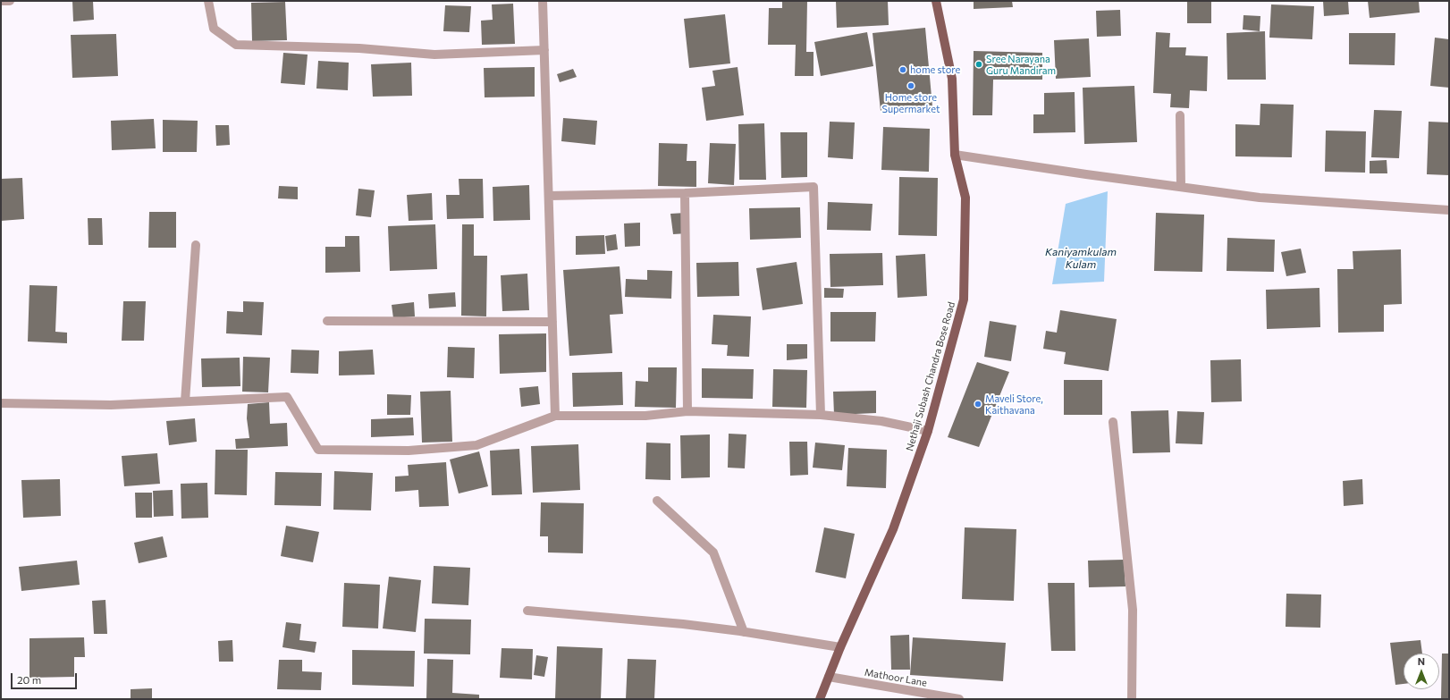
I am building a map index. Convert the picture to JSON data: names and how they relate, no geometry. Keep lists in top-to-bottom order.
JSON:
{
  "streets": {
    "main road": ["Nethaji Subash Chandra Bose Road"],
    "street": ["Mathoor Lane"]
  },
  "crossings": [
    ["Nethaji Subash Chandra Bose Road", "Mathoor Lane"]
  ],
  "water": ["Kaniyamkulam Kulam"],
  "places": [
    "Sree Narayana Guru Mandiram",
    "home store",
    "Home store Supermarket",
    "Maveli Store, Kaithavana"
  ],
  "scale_bar": "20 m",
  "north": "top"
}
